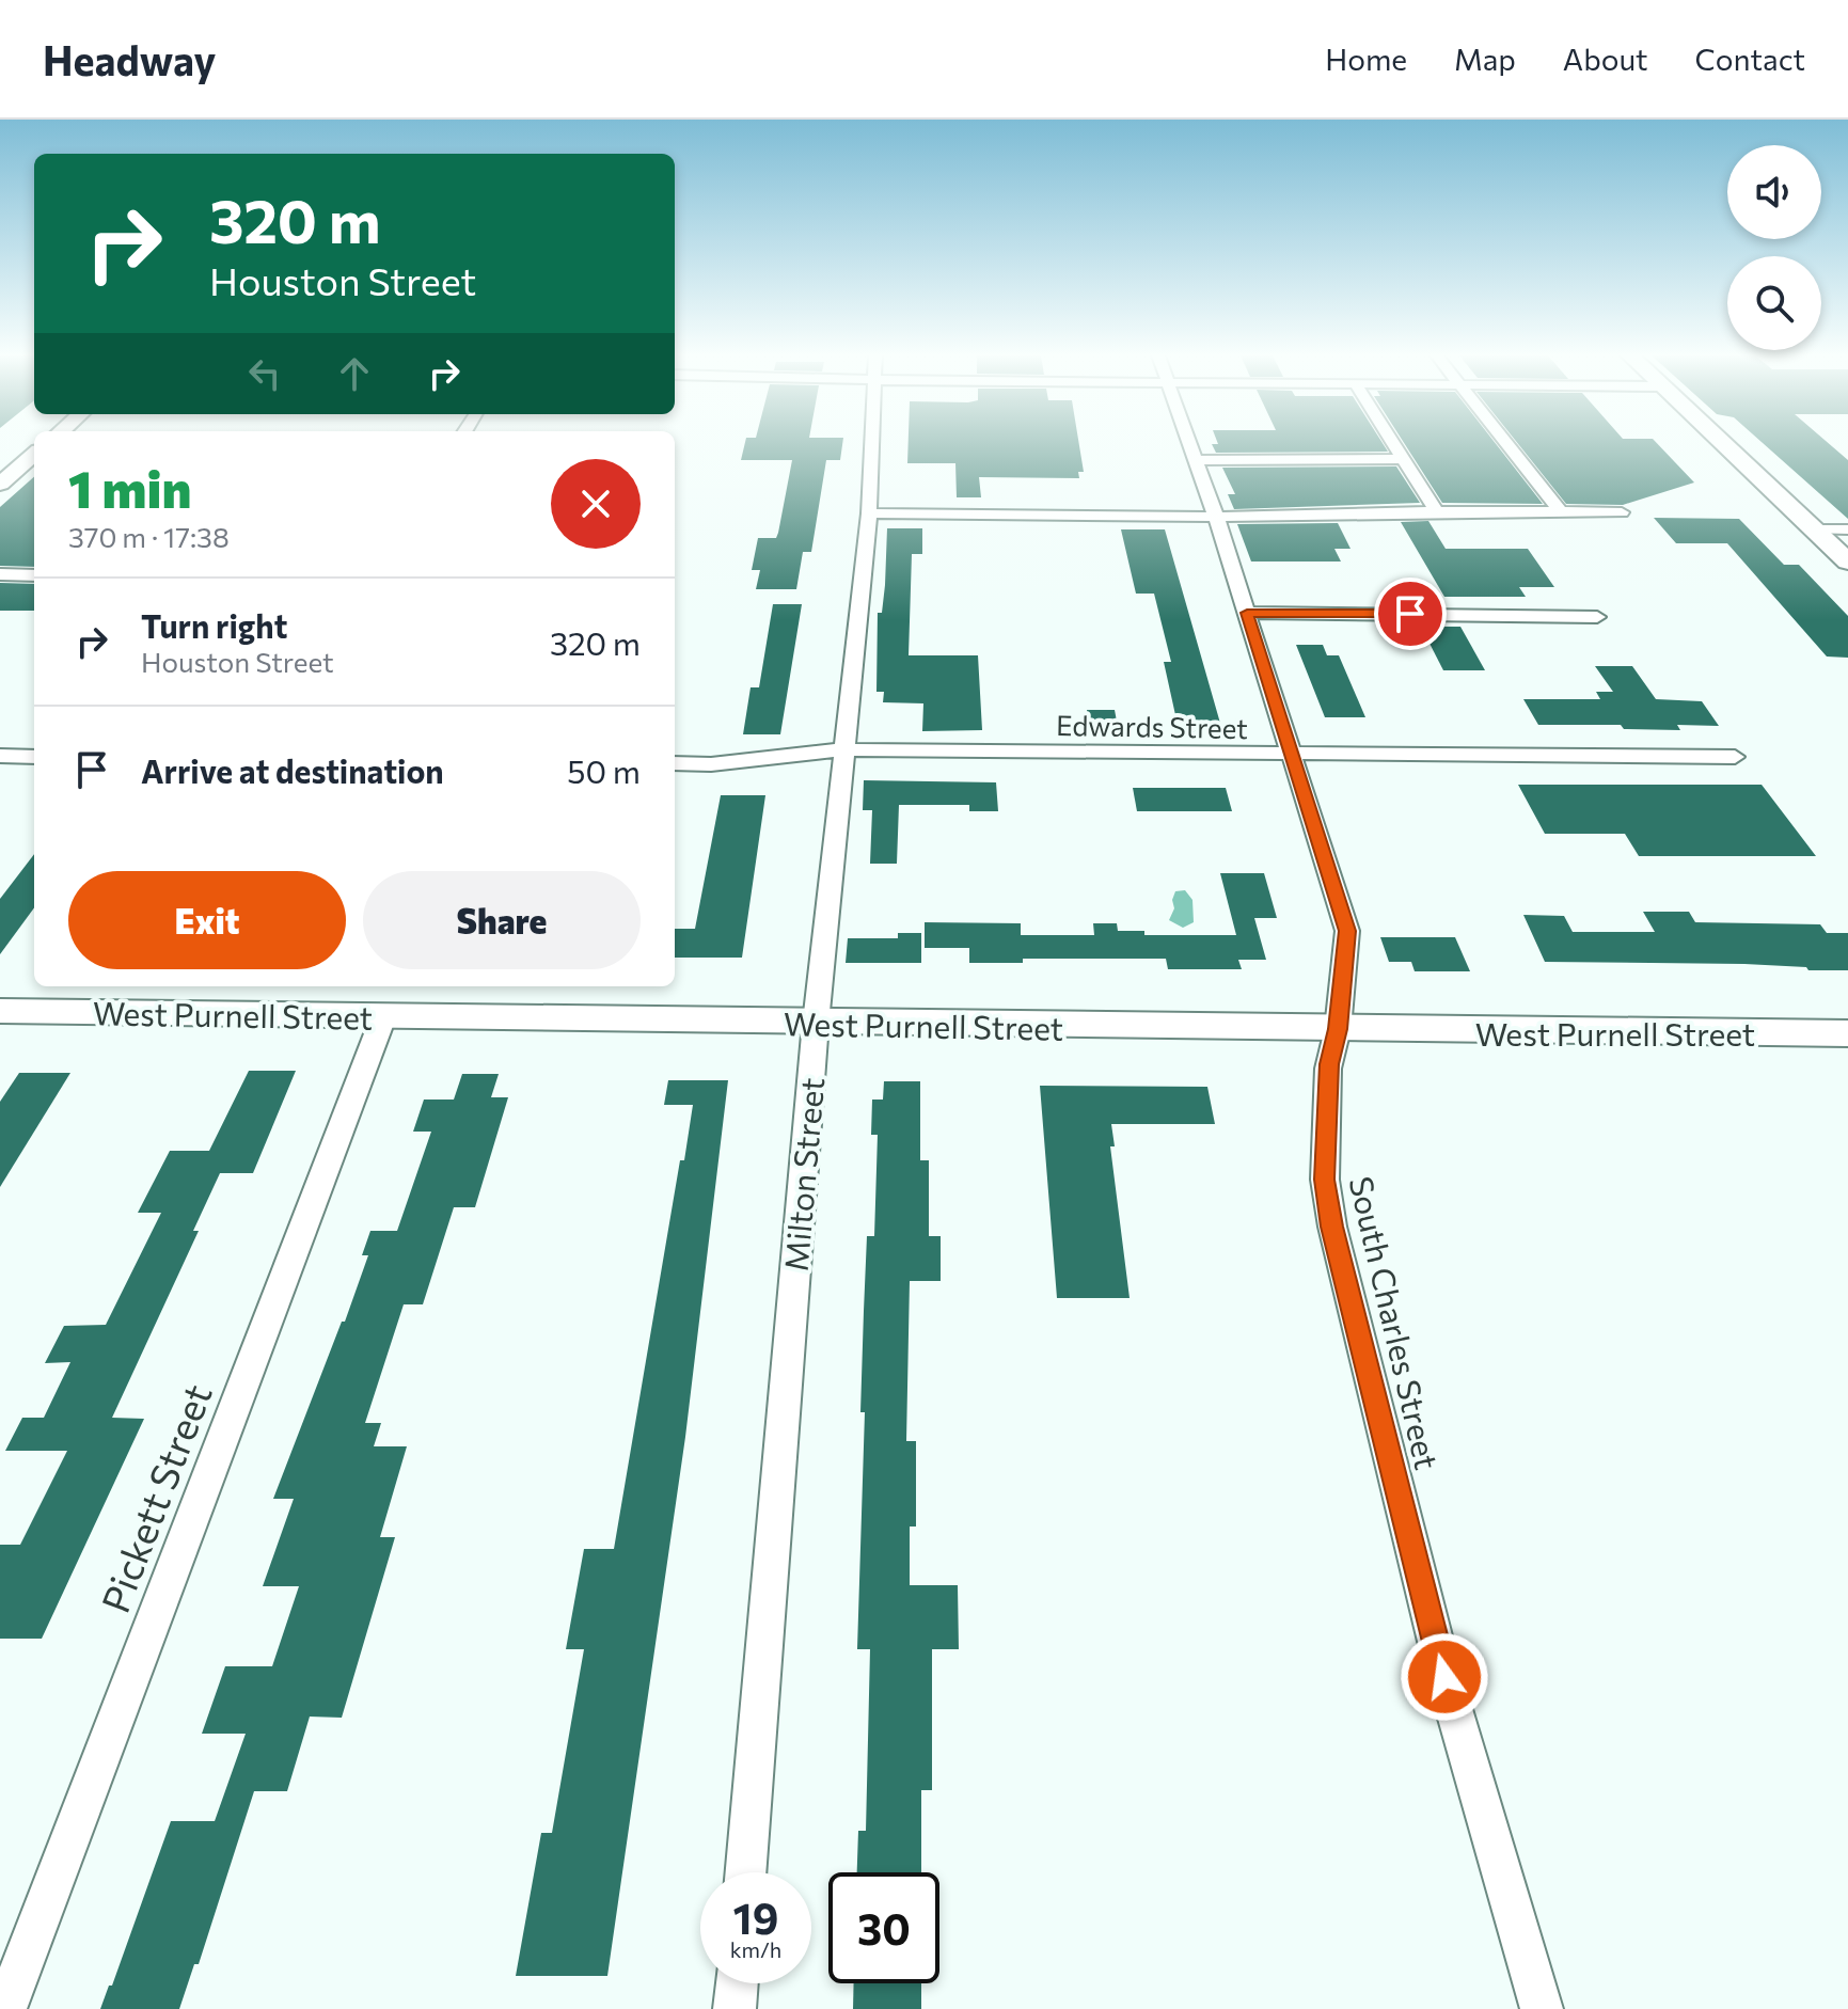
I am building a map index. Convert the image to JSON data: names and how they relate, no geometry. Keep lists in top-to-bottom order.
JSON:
{
  "streets": {
    "street": [
      "Edwards Street",
      "West Purnell Street",
      "Milton Street",
      "South Charles Street",
      "Pickett Street"
    ]
  },
  "crossings": [
    ["Edwards Street", "Milton Street"],
    ["Edwards Street", "South Charles Street"],
    ["West Purnell Street", "Milton Street"],
    ["West Purnell Street", "South Charles Street"],
    ["West Purnell Street", "Pickett Street"]
  ],
  "page": {
    "header": "Headway",
    "nav": [
      "Home",
      "Map",
      "About",
      "Contact"
    ],
    "turn": ["320 m", "Houston Street"],
    "heading": ["1 min", "370 m · 17:38"],
    "list": [
      {
        "name": "Turn right",
        "note": "Houston Street",
        "value": "320 m"
      },
      {
        "name": "Arrive at destination",
        "value": "50 m"
      }
    ],
    "buttons": ["Exit", "Share"],
    "speed": "19 km/h",
    "limit": "30"
  }
}
